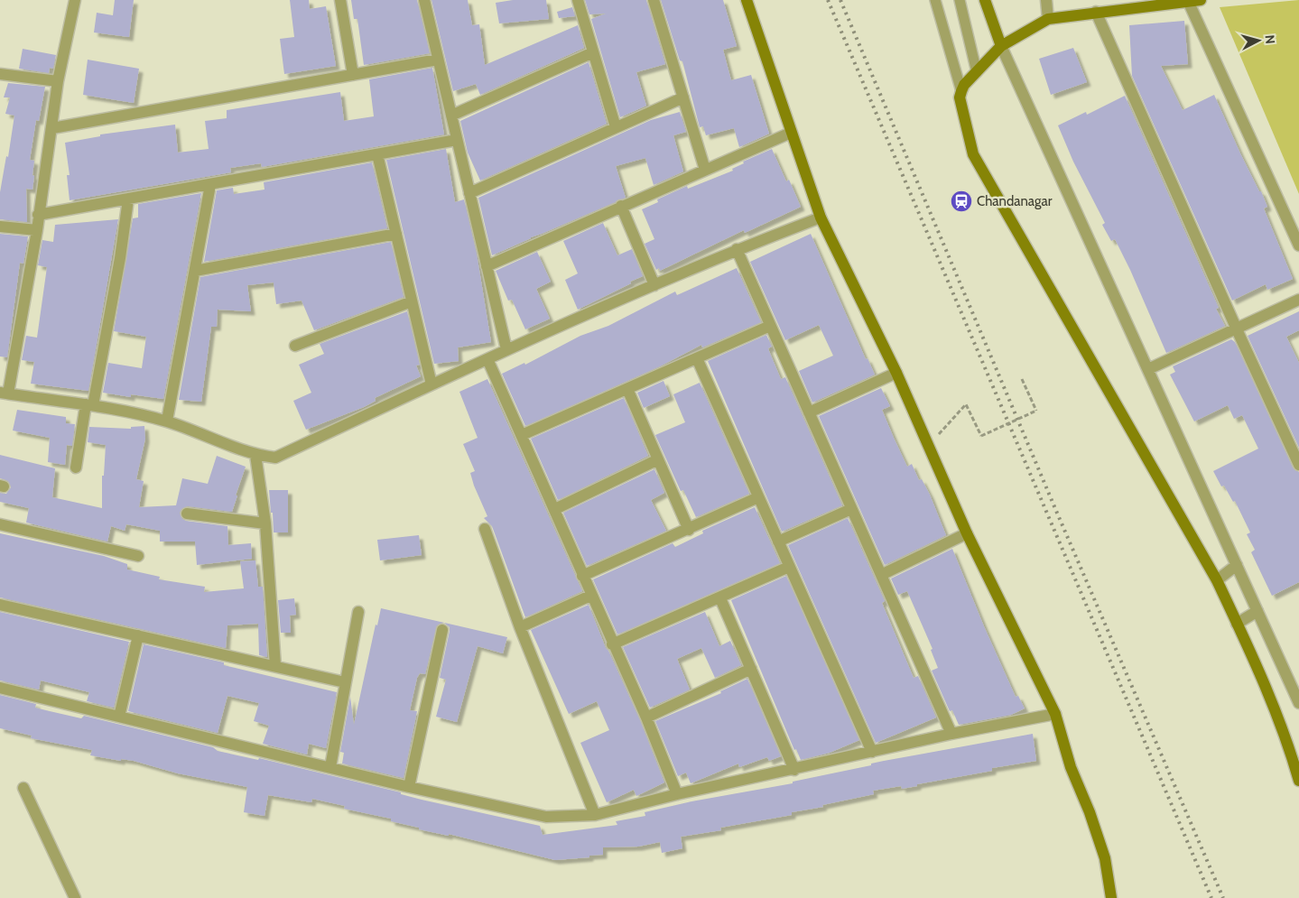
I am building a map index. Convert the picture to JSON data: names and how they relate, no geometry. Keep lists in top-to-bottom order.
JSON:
{
  "places": {
    "station": ["Chandanagar"]
  },
  "north": "right"
}
